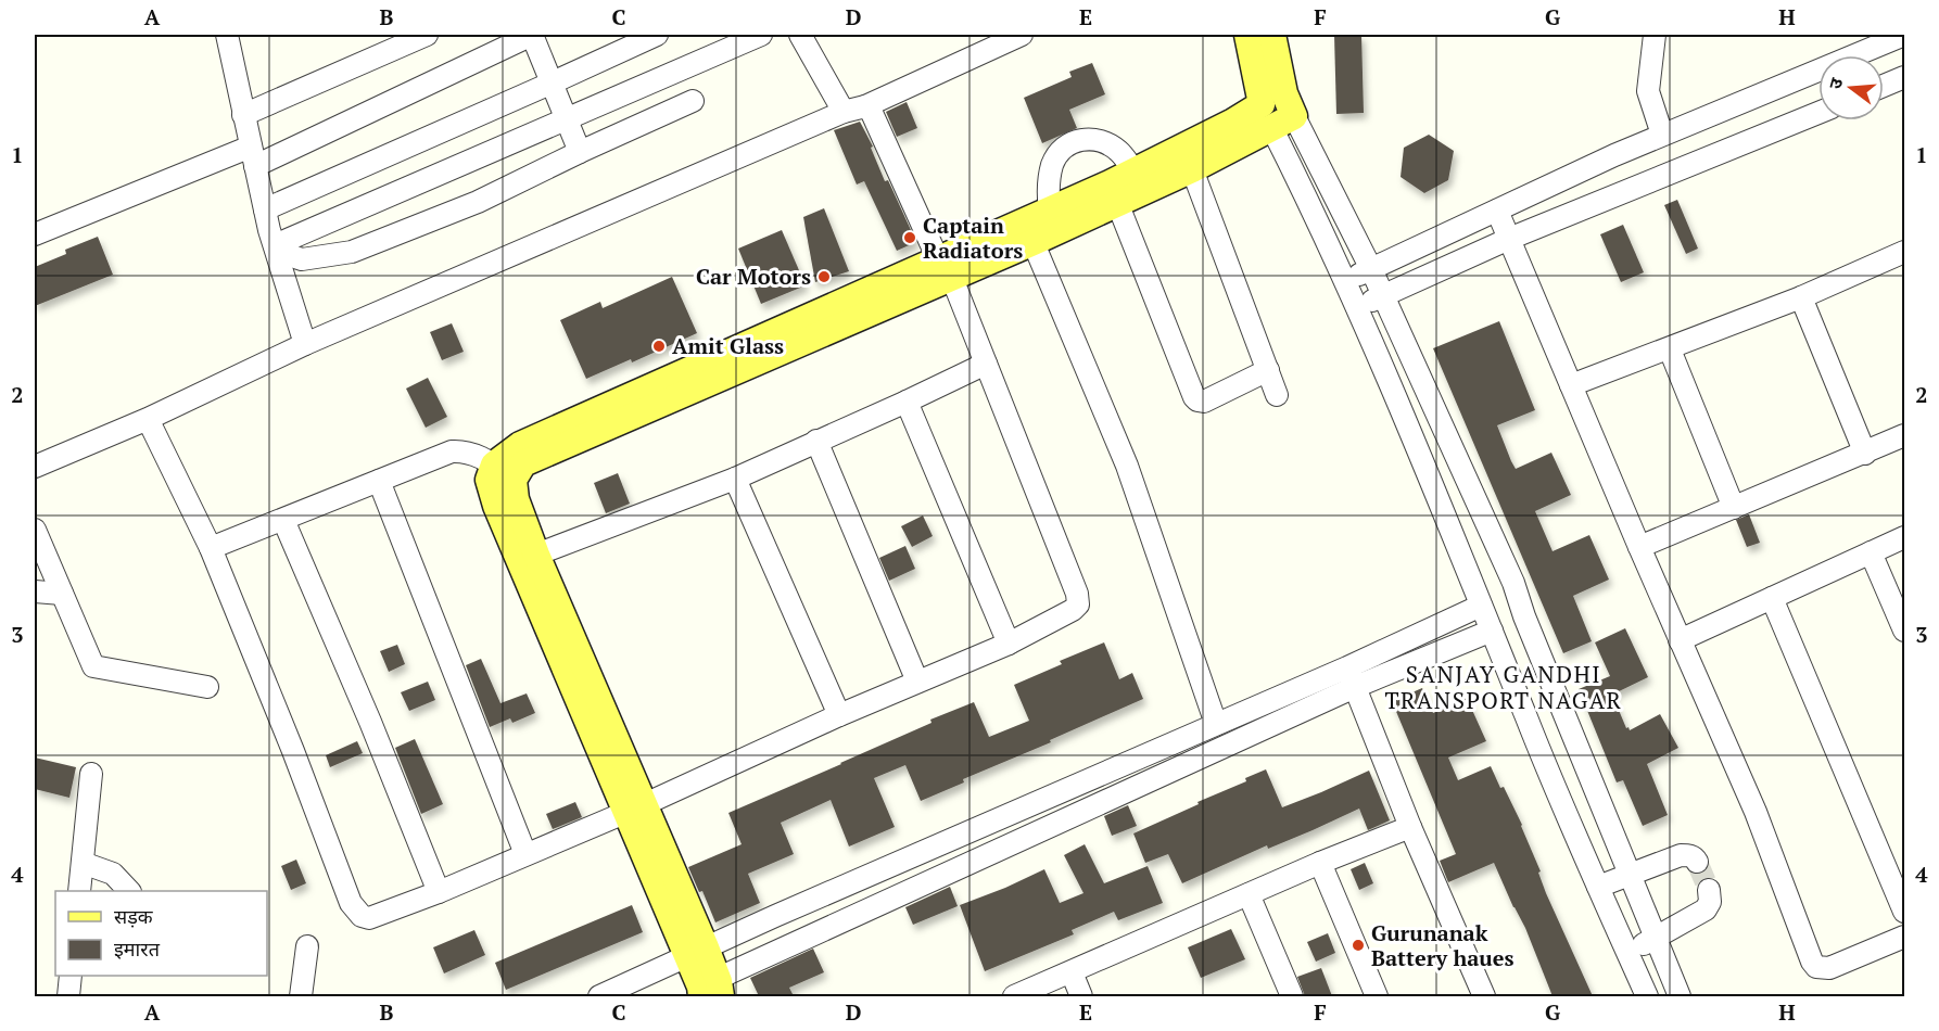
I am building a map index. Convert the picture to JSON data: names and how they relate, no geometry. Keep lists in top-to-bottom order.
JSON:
{
  "districts": ["SANJAY GANDHI TRANSPORT NAGAR"],
  "places": [
    "Captain Radiators",
    "Car Motors",
    "Amit Glass",
    "Gurunanak Battery haues"
  ],
  "legend": ["सड़क", "इमारत"],
  "north": "left",
  "grid": {
    "columns": [
      "A",
      "B",
      "C",
      "D",
      "E",
      "F",
      "G",
      "H"
    ],
    "rows": [
      "1",
      "2",
      "3",
      "4"
    ]
  }
}
